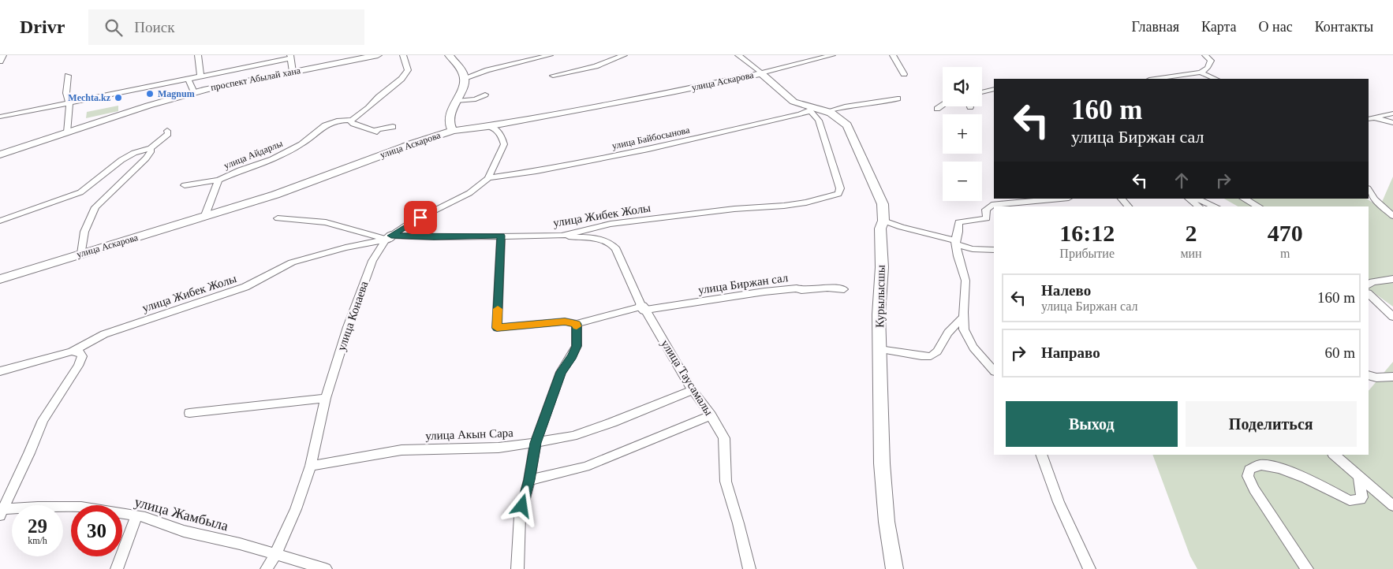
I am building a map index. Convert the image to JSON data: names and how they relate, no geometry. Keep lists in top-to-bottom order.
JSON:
{
  "streets": {
    "street": [
      "проспект Абылай хана",
      "улица Аскарова",
      "улица Байбосынова",
      "улица Айдарлы",
      "улица Жибек Жолы",
      "улица Биржан сал",
      "Курылысшы",
      "улица Конаева",
      "улица Таусамалы",
      "улица Акын Сара",
      "улица Жамбыла"
    ]
  },
  "crossings": [
    ["улица Аскарова", "улица Айдарлы"],
    ["улица Аскарова", "улица Конаева"],
    ["улица Байбосынова", "улица Жибек Жолы"],
    ["улица Байбосынова", "улица Конаева"],
    ["улица Жибек Жолы", "улица Биржан сал"],
    ["улица Жибек Жолы", "улица Конаева"],
    ["улица Жибек Жолы", "улица Таусамалы"],
    ["улица Биржан сал", "улица Таусамалы"],
    ["улица Конаева", "улица Акын Сара"],
    ["улица Конаева", "улица Жамбыла"],
    ["улица Таусамалы", "улица Акын Сара"]
  ],
  "places": ["Magnum", "Mechta.kz"],
  "page": {
    "header": "Drivr",
    "search": "Поиск",
    "nav": [
      "Главная",
      "Карта",
      "О нас",
      "Контакты"
    ],
    "map_buttons": ["+", "−"],
    "turn": ["160 m", "улица Биржан сал"],
    "eta": [
      "16:12",
      "Прибытие",
      "2",
      "мин",
      "470",
      "m"
    ],
    "list": [
      {
        "name": "Налево",
        "note": "улица Биржан сал",
        "value": "160 m"
      },
      {
        "name": "Направо",
        "value": "60 m"
      }
    ],
    "buttons": ["Выход", "Поделиться"],
    "speed": "29 km/h",
    "limit": "30"
  }
}
